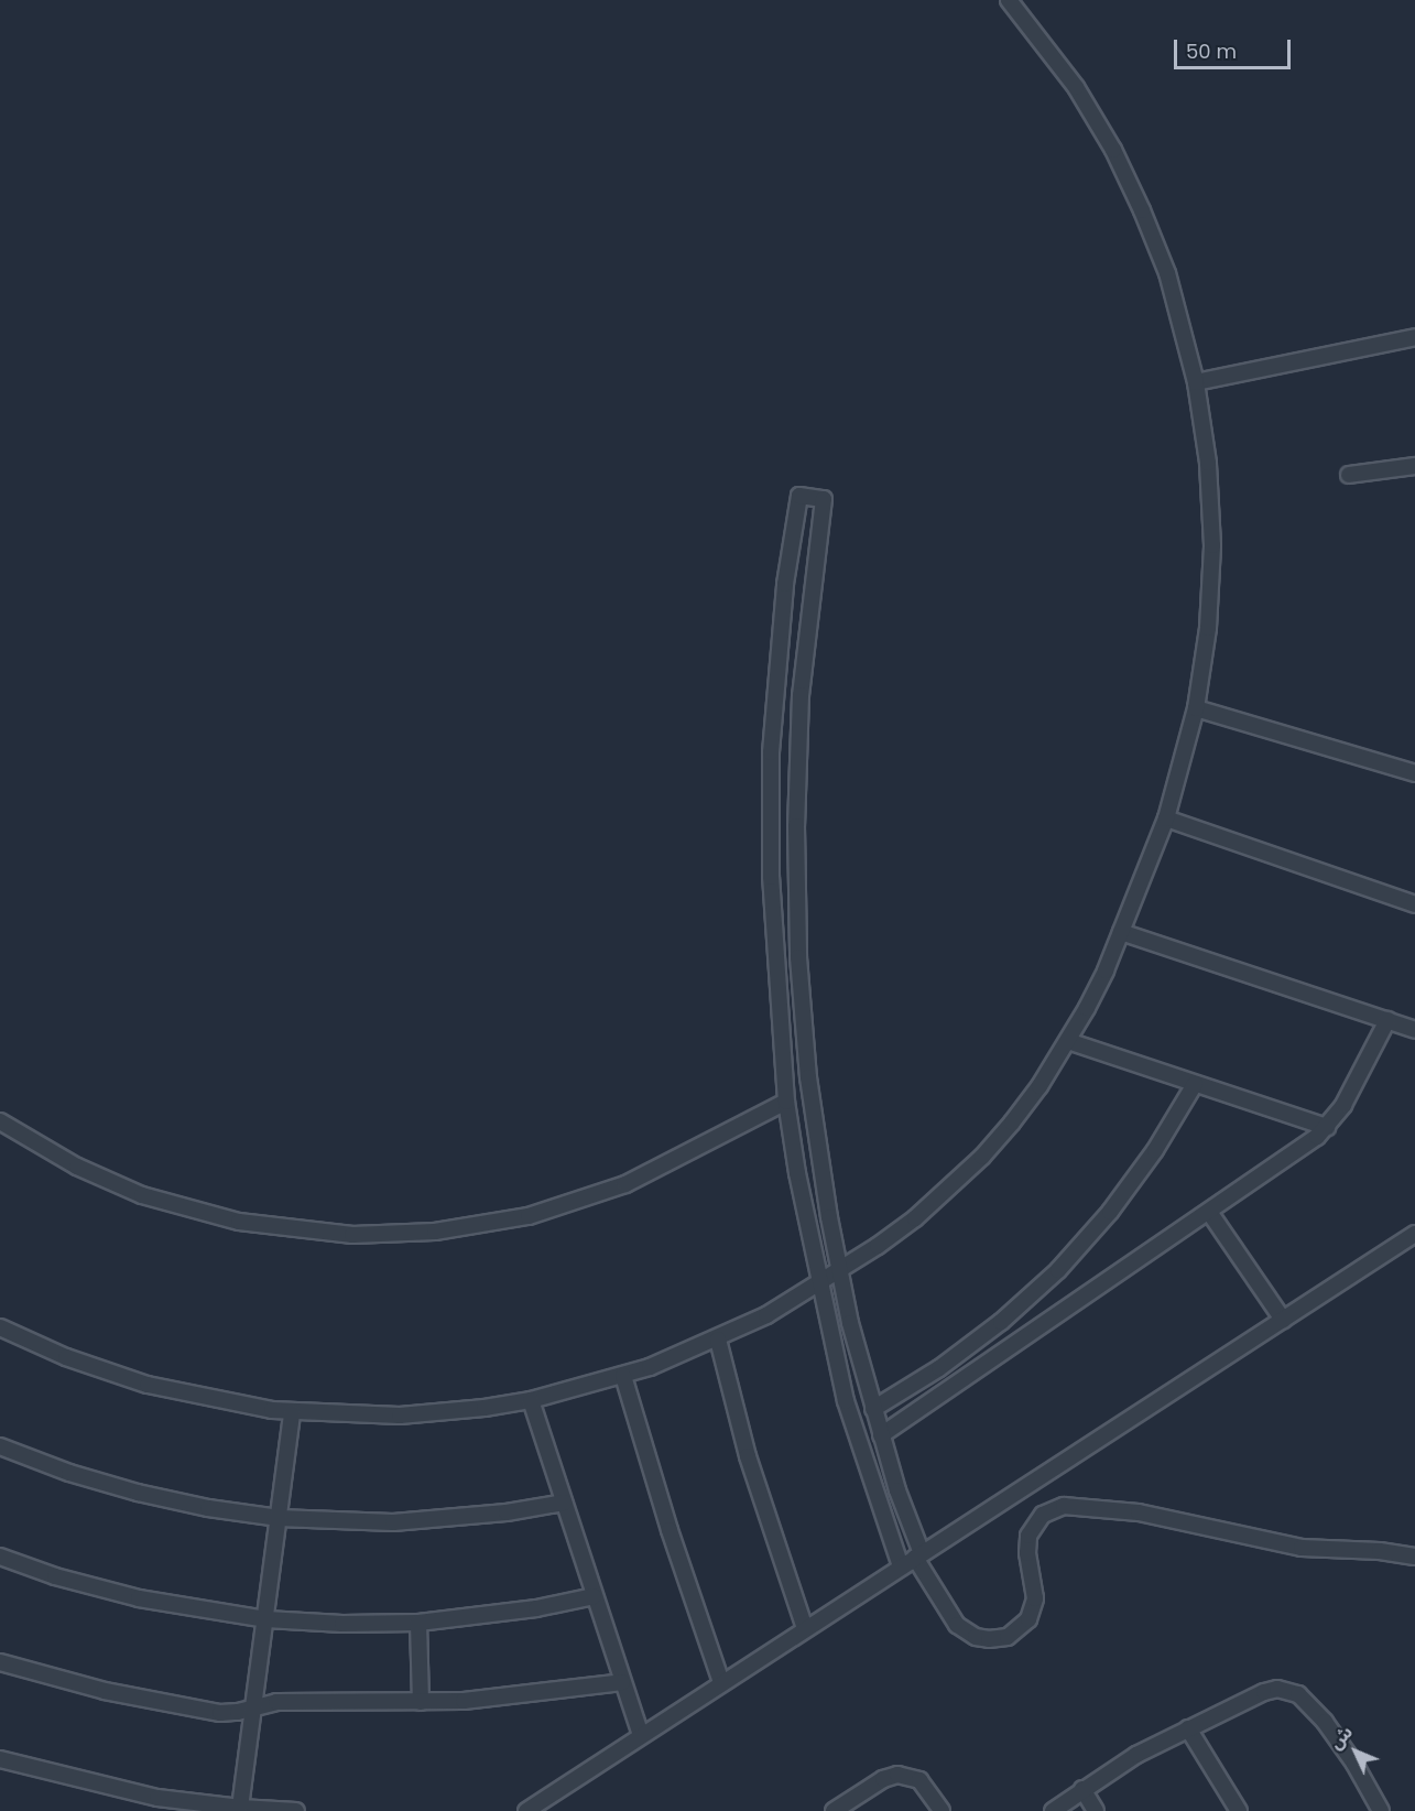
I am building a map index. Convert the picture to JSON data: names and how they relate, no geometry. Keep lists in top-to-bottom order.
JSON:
{
  "scale_bar": "50 m",
  "north": "top left"
}
